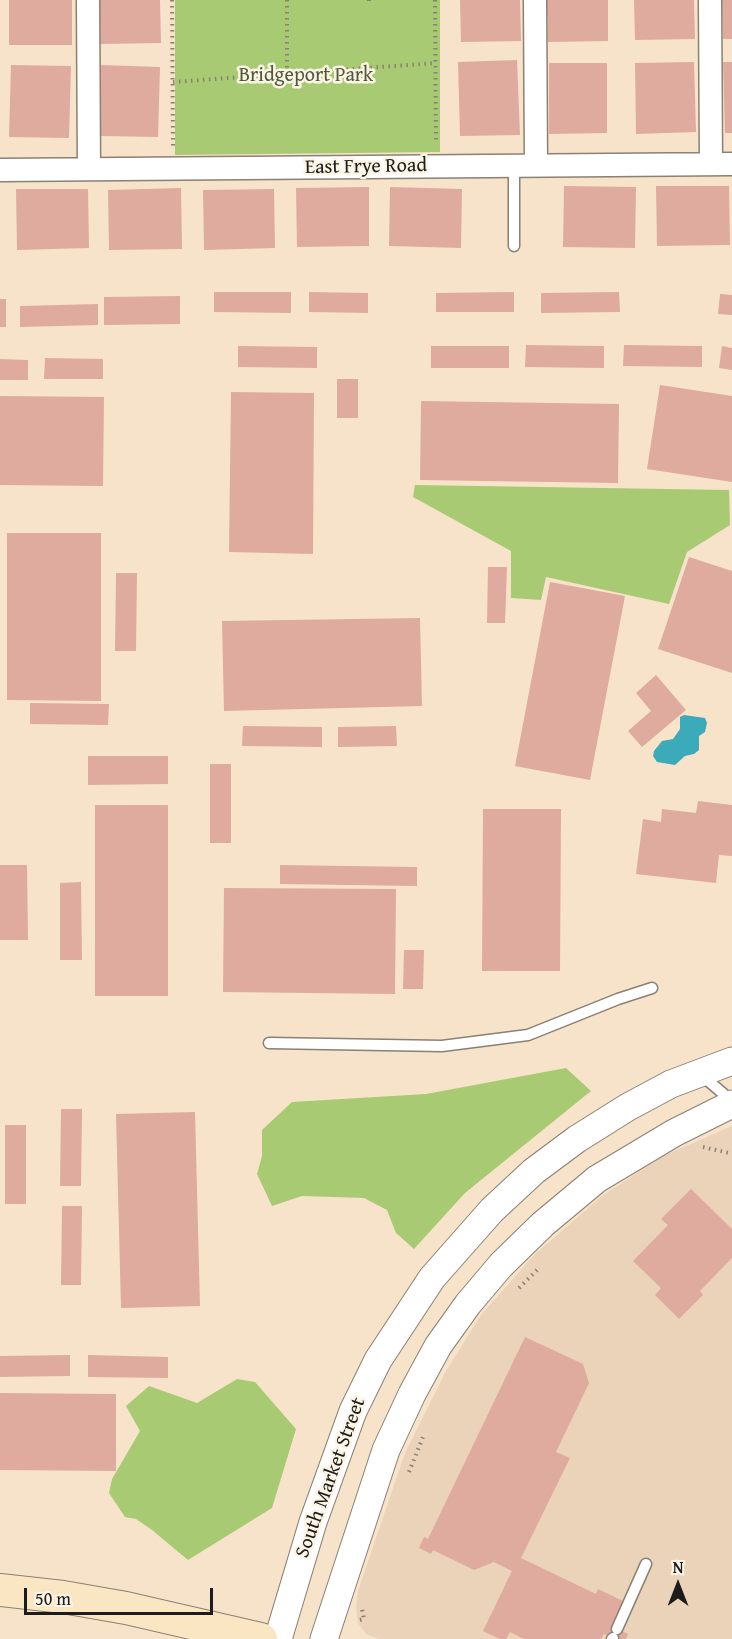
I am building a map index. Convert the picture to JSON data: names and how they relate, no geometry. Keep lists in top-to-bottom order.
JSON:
{
  "streets": {
    "street": ["East Frye Road", "South Market Street"]
  },
  "parks": ["Bridgeport Park"],
  "scale_bar": "50 m",
  "north": "top"
}
